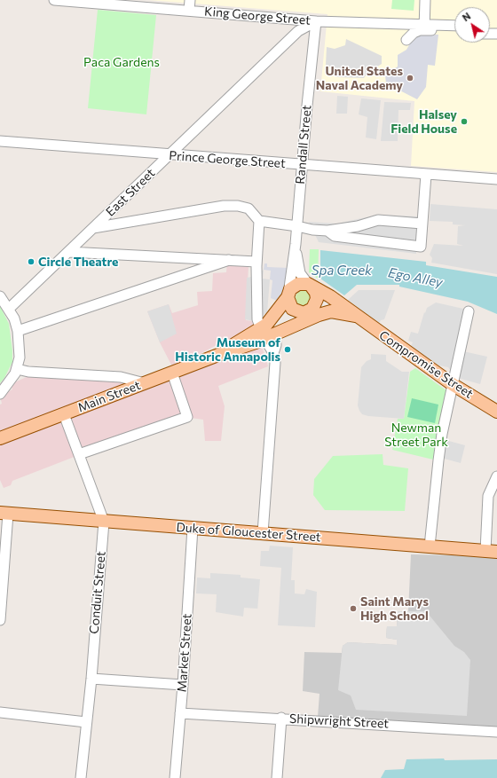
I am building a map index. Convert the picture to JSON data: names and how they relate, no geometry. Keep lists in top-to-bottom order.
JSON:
{
  "streets": {
    "main road": ["Compromise Street", "Main Street", "Duke of Gloucester Street"],
    "street": [
      "King George Street",
      "Randall Street",
      "Prince George Street",
      "East Street",
      "Conduit Street",
      "Market Street",
      "Shipwright Street"
    ]
  },
  "crossings": [
    ["King George Street", "Randall Street"],
    ["King George Street", "East Street"],
    ["Randall Street", "Prince George Street"],
    ["Randall Street", "East Street"],
    ["Randall Street", "Compromise Street"],
    ["Randall Street", "Main Street"],
    ["Prince George Street", "East Street"],
    ["Compromise Street", "Main Street"],
    ["Main Street", "Conduit Street"],
    ["Duke of Gloucester Street", "Conduit Street"],
    ["Duke of Gloucester Street", "Market Street"],
    ["Market Street", "Shipwright Street"]
  ],
  "water": ["Spa Creek", "Ego Alley"],
  "parks": ["Paca Gardens", "Newman Street Park"],
  "places": [
    "United States Naval Academy",
    "Halsey Field House",
    "Circle Theatre",
    "Museum of Historic Annapolis",
    "Saint Marys High School"
  ],
  "north": "top left"
}
